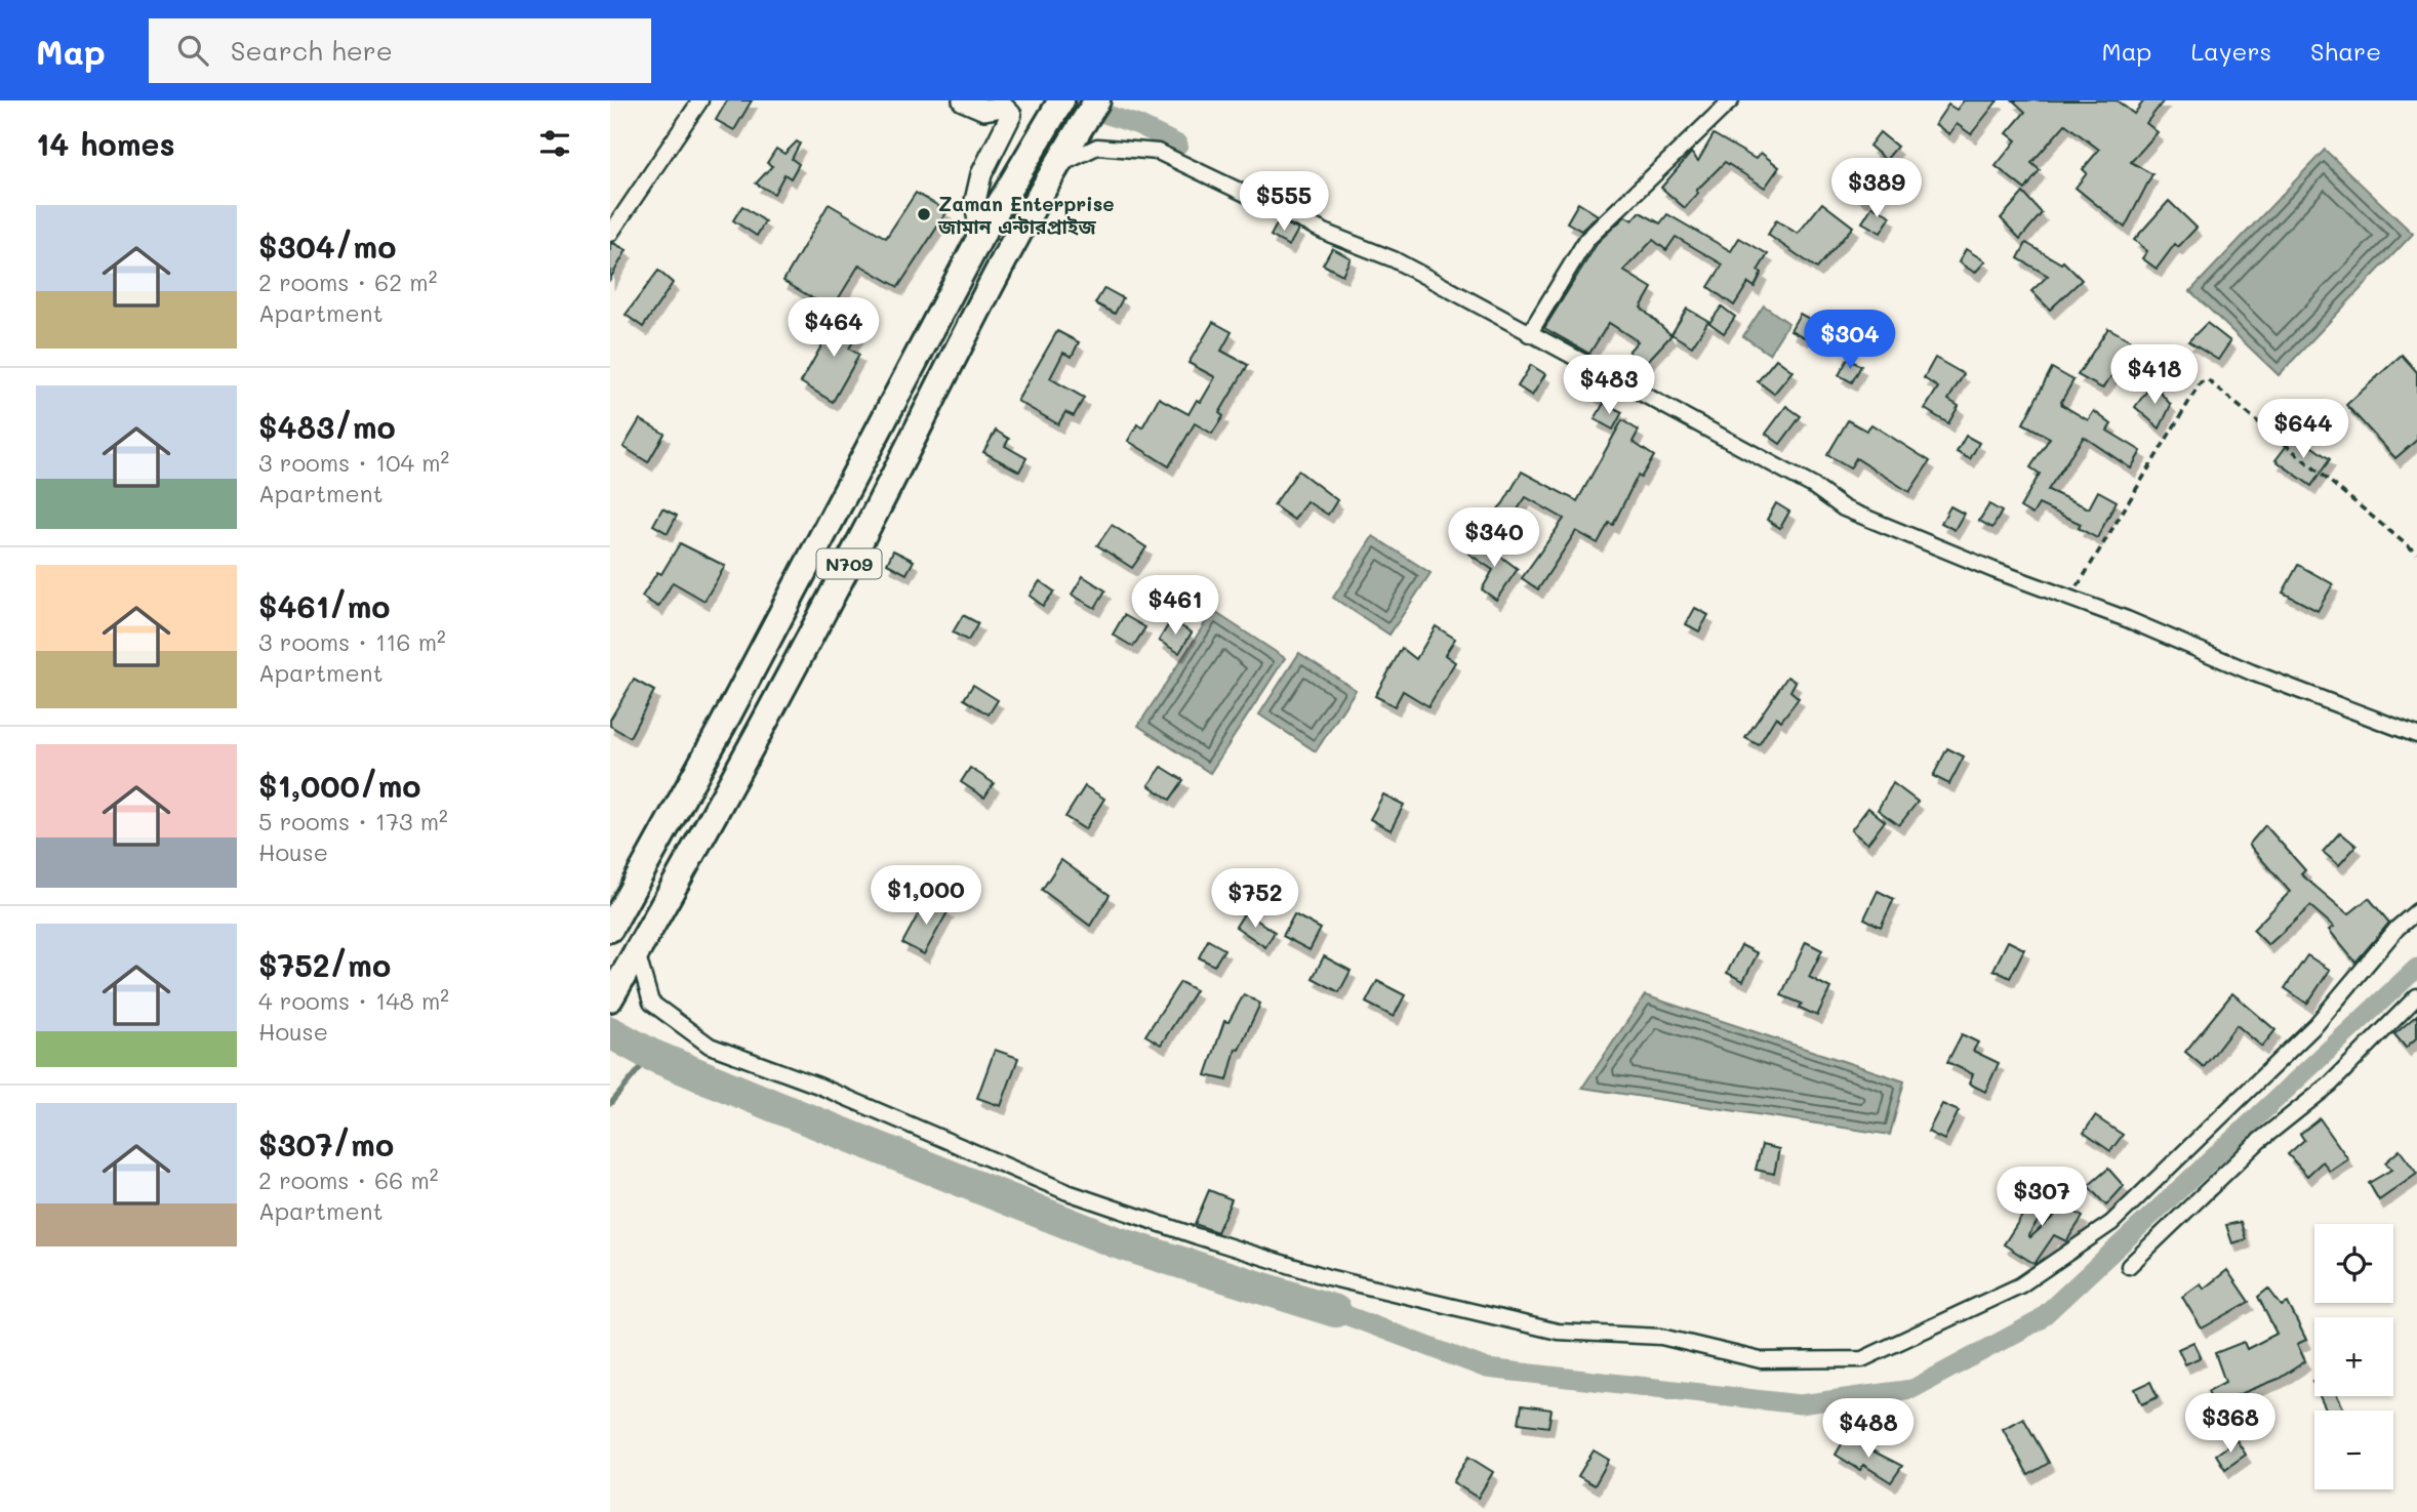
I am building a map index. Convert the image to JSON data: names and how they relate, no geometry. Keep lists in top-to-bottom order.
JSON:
{
  "streets": {
    "highway": ["N709"]
  },
  "places": ["Zaman Enterprise জামান এন্টারপ্রাইজ"],
  "page": {
    "header": "Map",
    "search": "Search here",
    "nav": ["Map", "Layers", "Share"],
    "heading": "14 homes",
    "price": [
      "$389",
      "$555",
      "$464",
      "$304",
      "$418",
      "$483",
      "$644",
      "$340",
      "$461",
      "$1,000",
      "$752",
      "$307",
      "$368",
      "$488"
    ],
    "list": [
      {
        "name": "$304/mo",
        "note": "2 rooms · 62 m² · Apartment"
      },
      {
        "name": "$483/mo",
        "note": "3 rooms · 104 m² · Apartment"
      },
      {
        "name": "$461/mo",
        "note": "3 rooms · 116 m² · Apartment"
      },
      {
        "name": "$1,000/mo",
        "note": "5 rooms · 173 m² · House"
      },
      {
        "name": "$752/mo",
        "note": "4 rooms · 148 m² · House"
      },
      {
        "name": "$307/mo",
        "note": "2 rooms · 66 m² · Apartment"
      }
    ],
    "map_buttons": ["+", "−"]
  }
}
